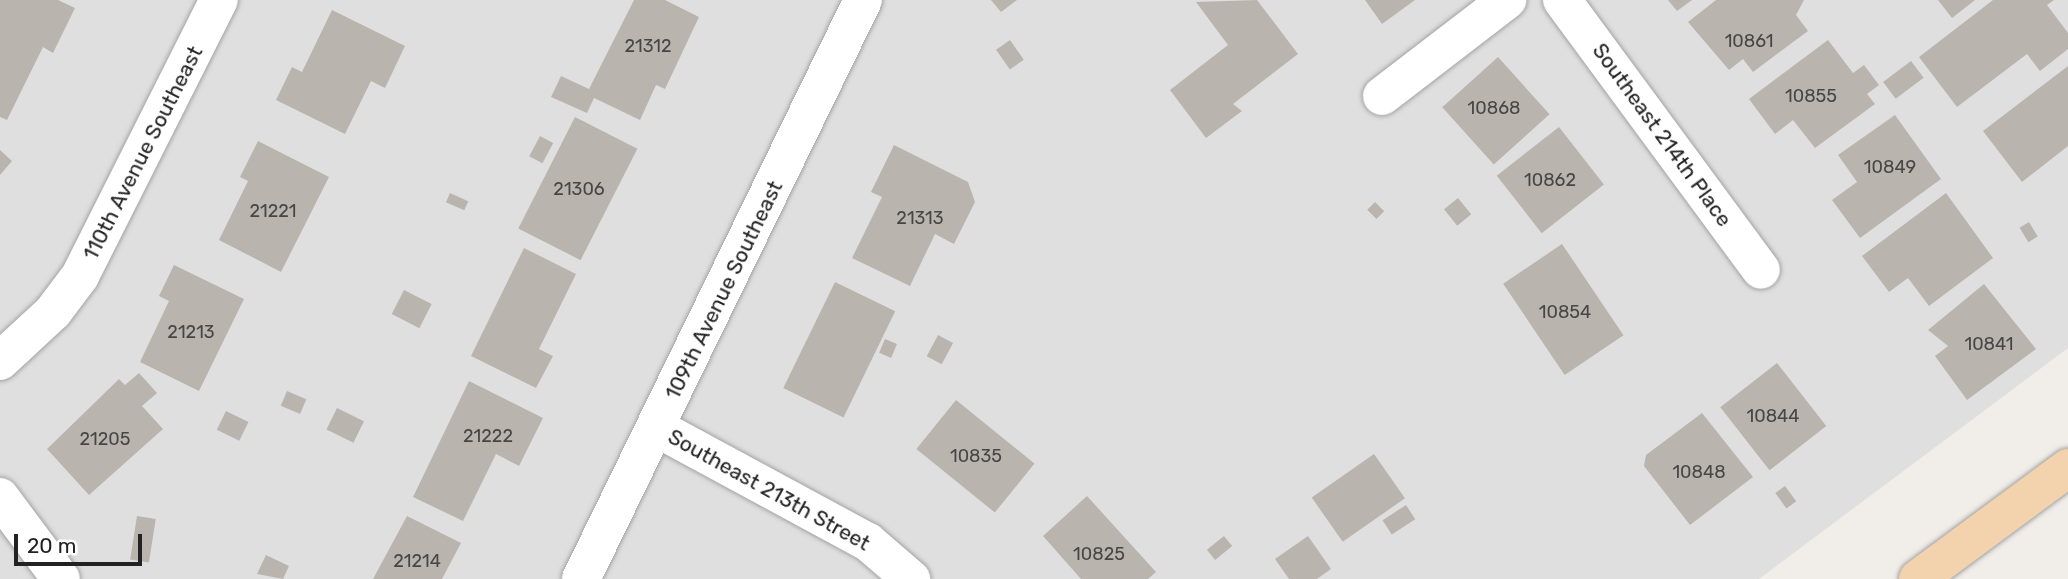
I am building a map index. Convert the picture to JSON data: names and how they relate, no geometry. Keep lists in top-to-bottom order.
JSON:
{
  "streets": {
    "street": [
      "Southeast 214th Place",
      "110th Avenue Southeast",
      "109th Avenue Southeast",
      "Southeast 213th Street"
    ]
  },
  "crossings": [
    ["109th Avenue Southeast", "Southeast 213th Street"]
  ],
  "house_numbers": [
    "10861",
    "21312",
    "10855",
    "10868",
    "10849",
    "10862",
    "21306",
    "21221",
    "21313",
    "10854",
    "21213",
    "10841",
    "10844",
    "21222",
    "21205",
    "10835",
    "10848",
    "10825",
    "21214"
  ],
  "scale_bar": "20 m"
}
